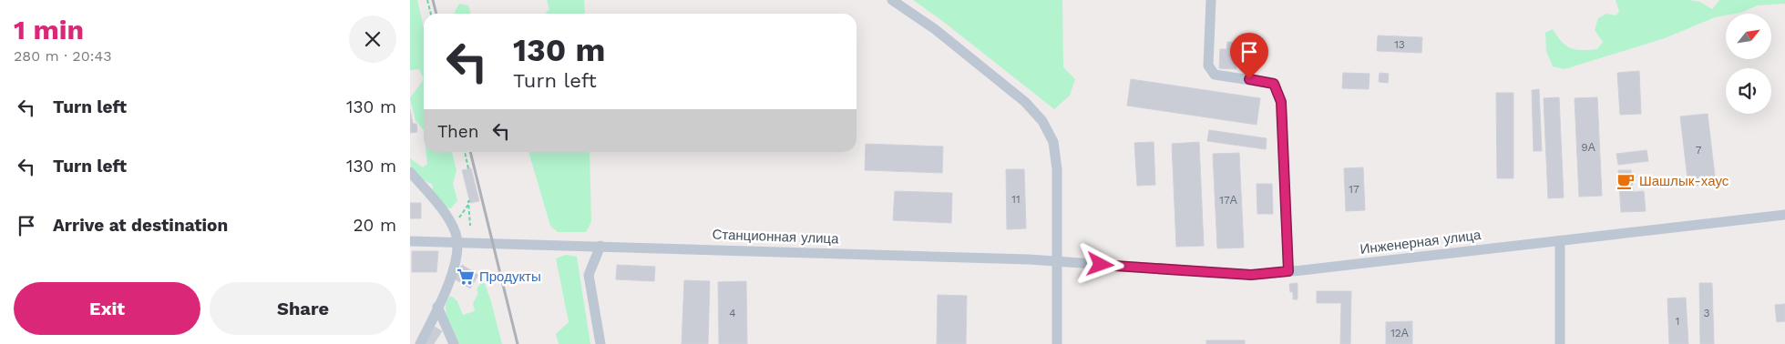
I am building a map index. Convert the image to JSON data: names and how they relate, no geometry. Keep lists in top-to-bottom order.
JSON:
{
  "streets": {
    "street": ["Станционная улица", "Инженерная улица"]
  },
  "crossings": [
    ["Станционная улица", "Инженерная улица"]
  ],
  "places": {
    "cafe": ["Шашлык-хаус"],
    "supermarket": ["Продукты"]
  },
  "house_numbers": [
    "13",
    "9А",
    "7",
    "17",
    "11",
    "17А",
    "4",
    "3",
    "1",
    "12А"
  ],
  "north": "top right",
  "page": {
    "heading": ["1 min", "280 m · 20:43"],
    "turn": ["130 m", "Turn left"],
    "list": [
      {
        "name": "Turn left",
        "value": "130 m"
      },
      {
        "name": "Turn left",
        "value": "130 m"
      },
      {
        "name": "Arrive at destination",
        "value": "20 m"
      }
    ],
    "then": "Then",
    "buttons": ["Exit", "Share"]
  }
}
